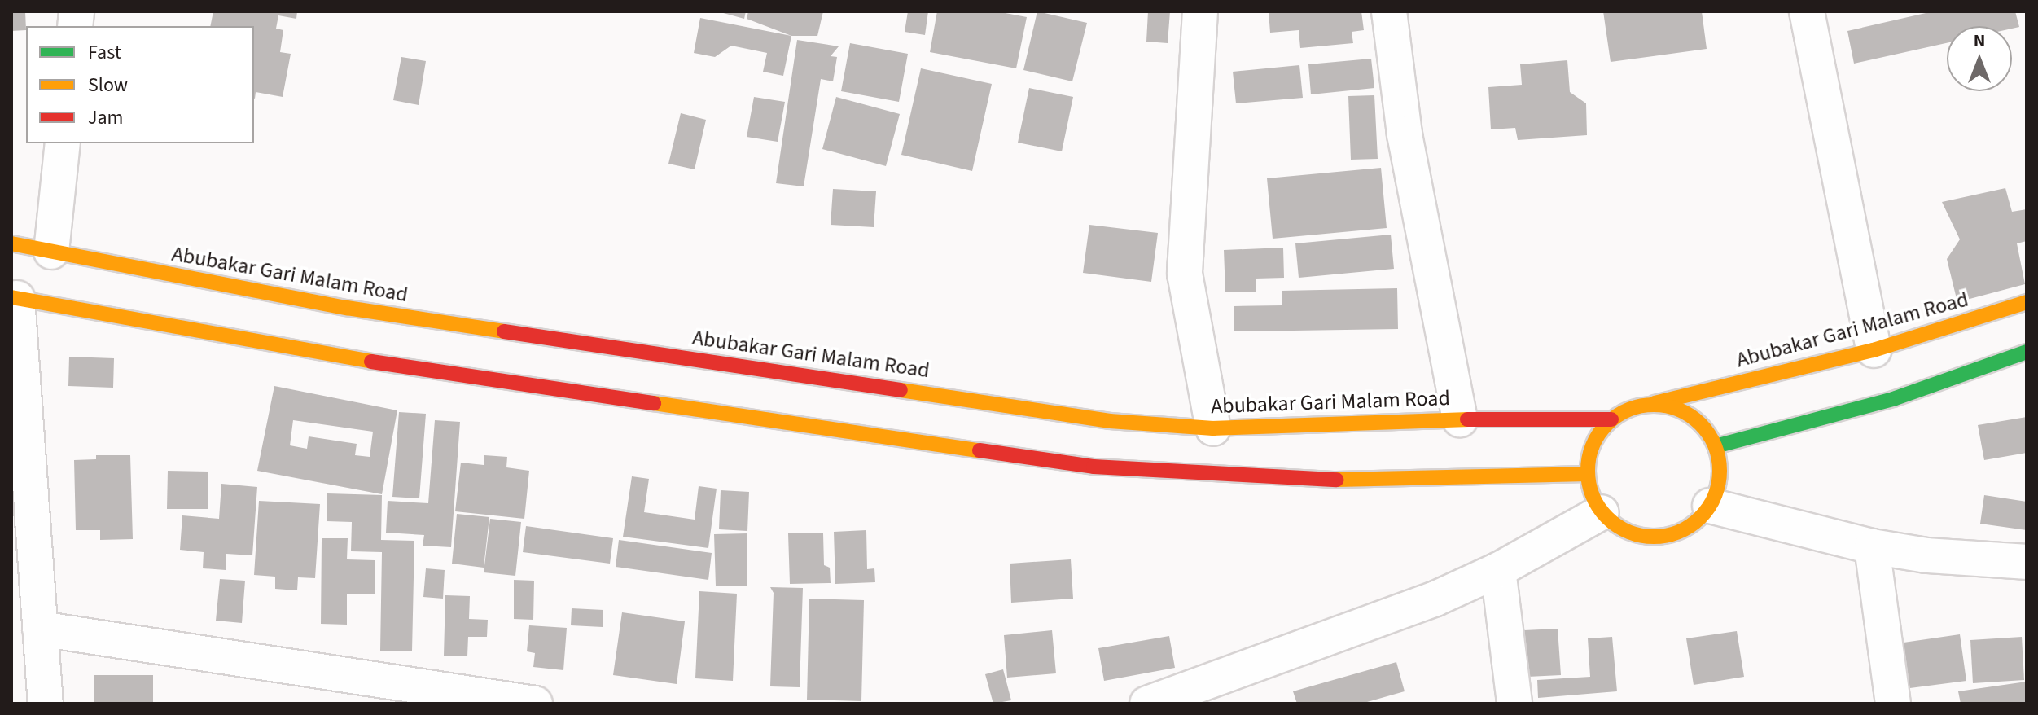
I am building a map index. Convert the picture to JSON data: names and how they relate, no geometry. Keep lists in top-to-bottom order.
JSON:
{
  "streets": {
    "street": ["Abubakar Gari Malam Road"]
  },
  "legend": ["Fast", "Slow", "Jam"],
  "north": "top"
}
